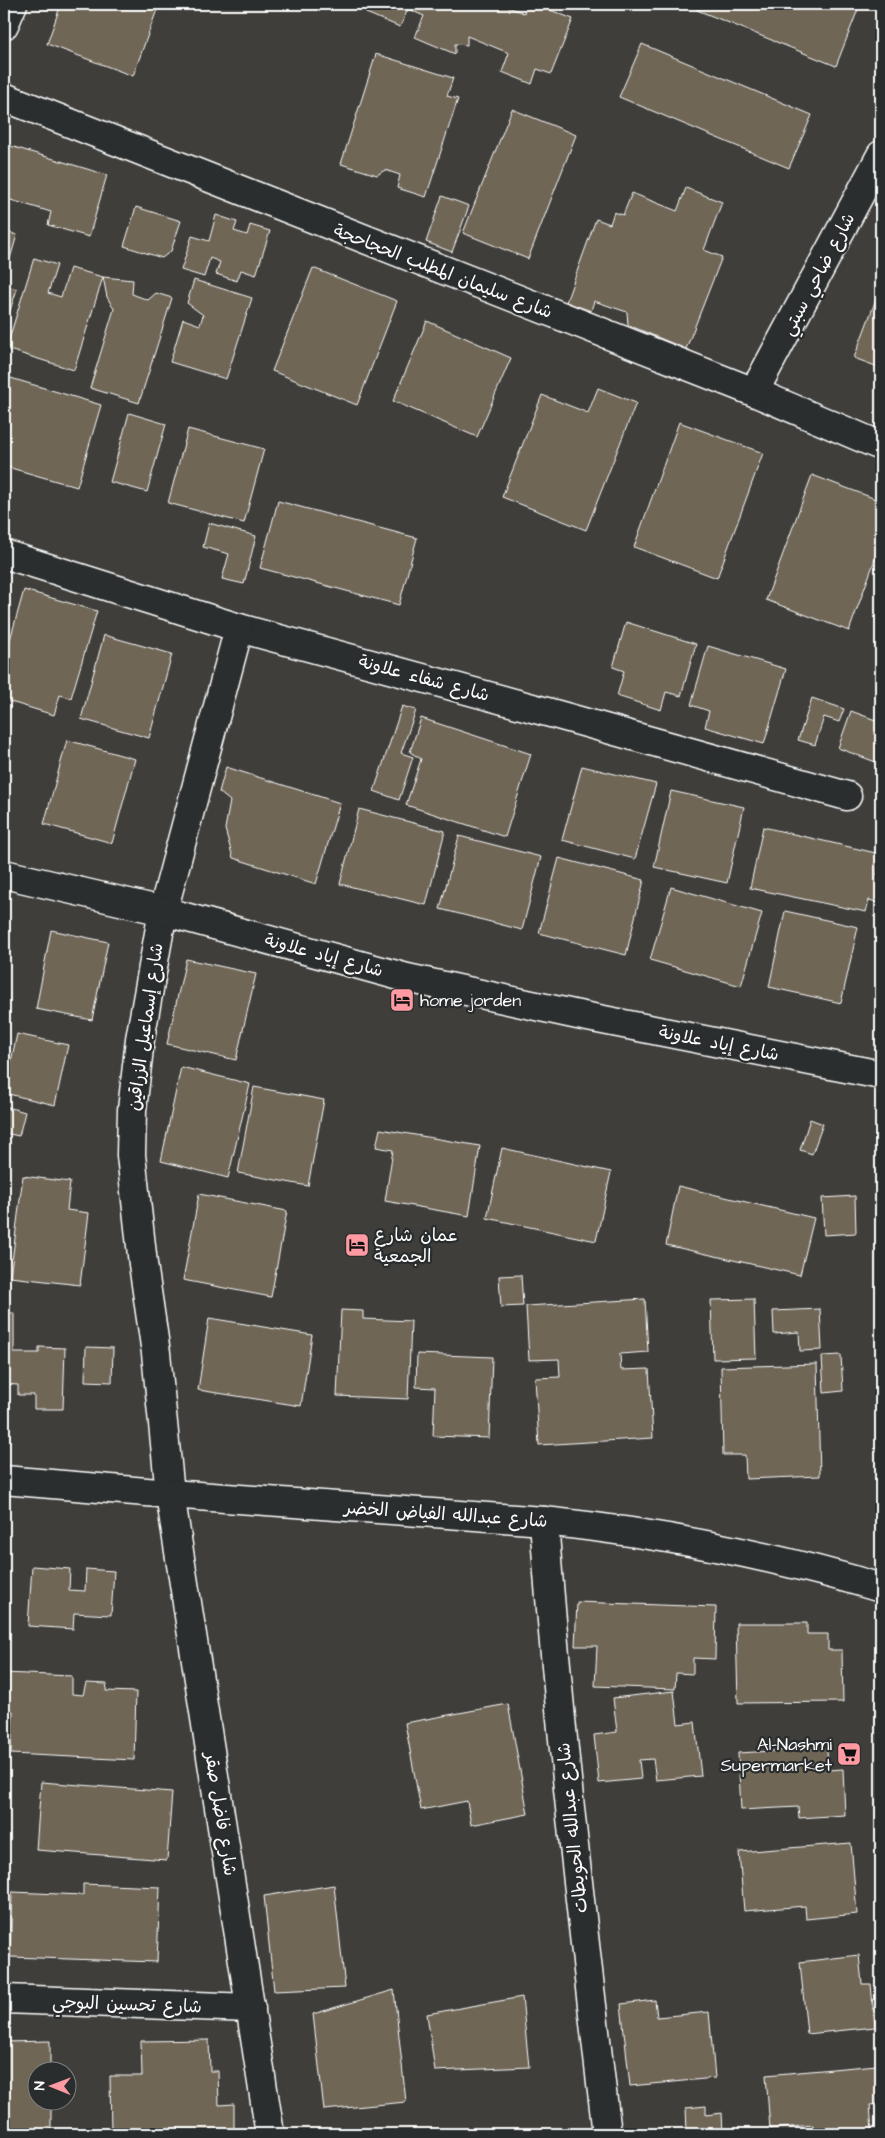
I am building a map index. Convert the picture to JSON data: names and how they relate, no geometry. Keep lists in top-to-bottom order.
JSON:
{
  "streets": {
    "street": [
      "شارع سليمان المطلب الحجاحجة",
      "شارع ضاحي سبتي",
      "شارع شفاء علاونة",
      "شارع إياد علاونة",
      "شارع إسماعيل الزراقين",
      "شارع عبدالله الفياض الخضر",
      "شارع فاضل صقر",
      "شارع عبدالله الحويطات",
      "شارع تحسين البوجي"
    ]
  },
  "crossings": [
    ["شارع سليمان المطلب الحجاحجة", "شارع ضاحي سبتي"],
    ["شارع شفاء علاونة", "شارع إسماعيل الزراقين"],
    ["شارع إياد علاونة", "شارع إسماعيل الزراقين"],
    ["شارع إسماعيل الزراقين", "شارع عبدالله الفياض الخضر"],
    ["شارع إسماعيل الزراقين", "شارع فاضل صقر"],
    ["شارع عبدالله الفياض الخضر", "شارع فاضل صقر"],
    ["شارع عبدالله الفياض الخضر", "شارع عبدالله الحويطات"],
    ["شارع فاضل صقر", "شارع تحسين البوجي"]
  ],
  "places": {
    "hotel": ["home jorden", "عمان شارع الجمعية"],
    "supermarket": ["Al-Nashmi Supermarket"]
  },
  "north": "left"
}
